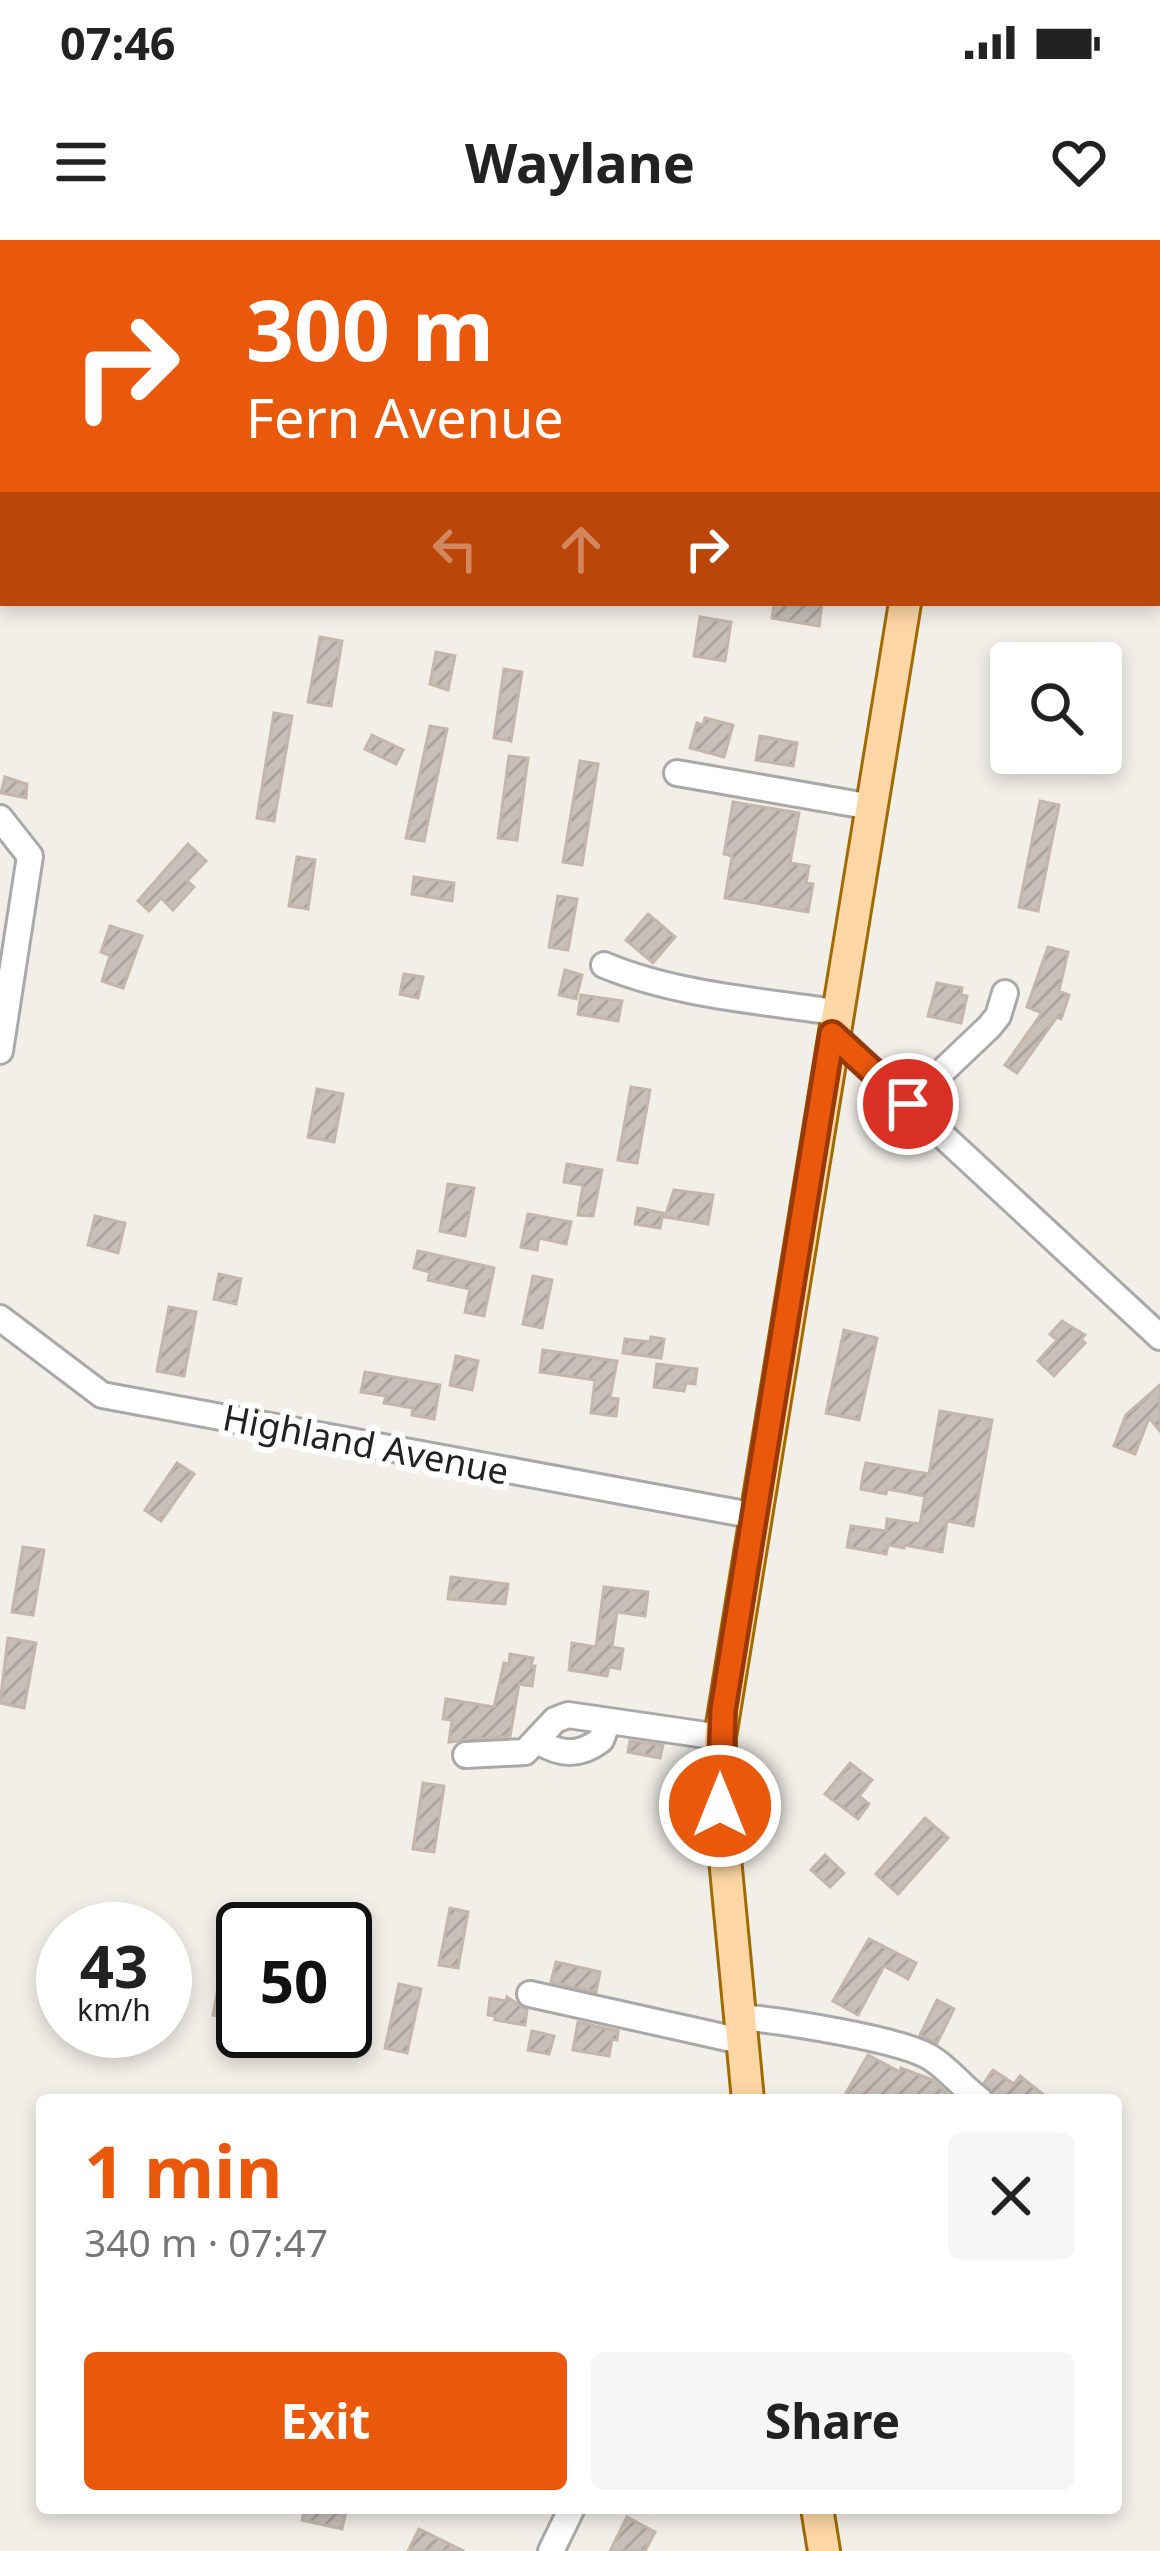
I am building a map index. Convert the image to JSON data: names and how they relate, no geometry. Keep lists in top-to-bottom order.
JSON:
{
  "streets": {
    "street": ["Highland Avenue"]
  },
  "page": {
    "status": "07:46",
    "header": "Waylane",
    "turn": ["300 m", "Fern Avenue"],
    "speed": "43 km/h",
    "limit": "50",
    "heading": ["1 min", "340 m · 07:47"],
    "buttons": ["Exit", "Share"]
  }
}
